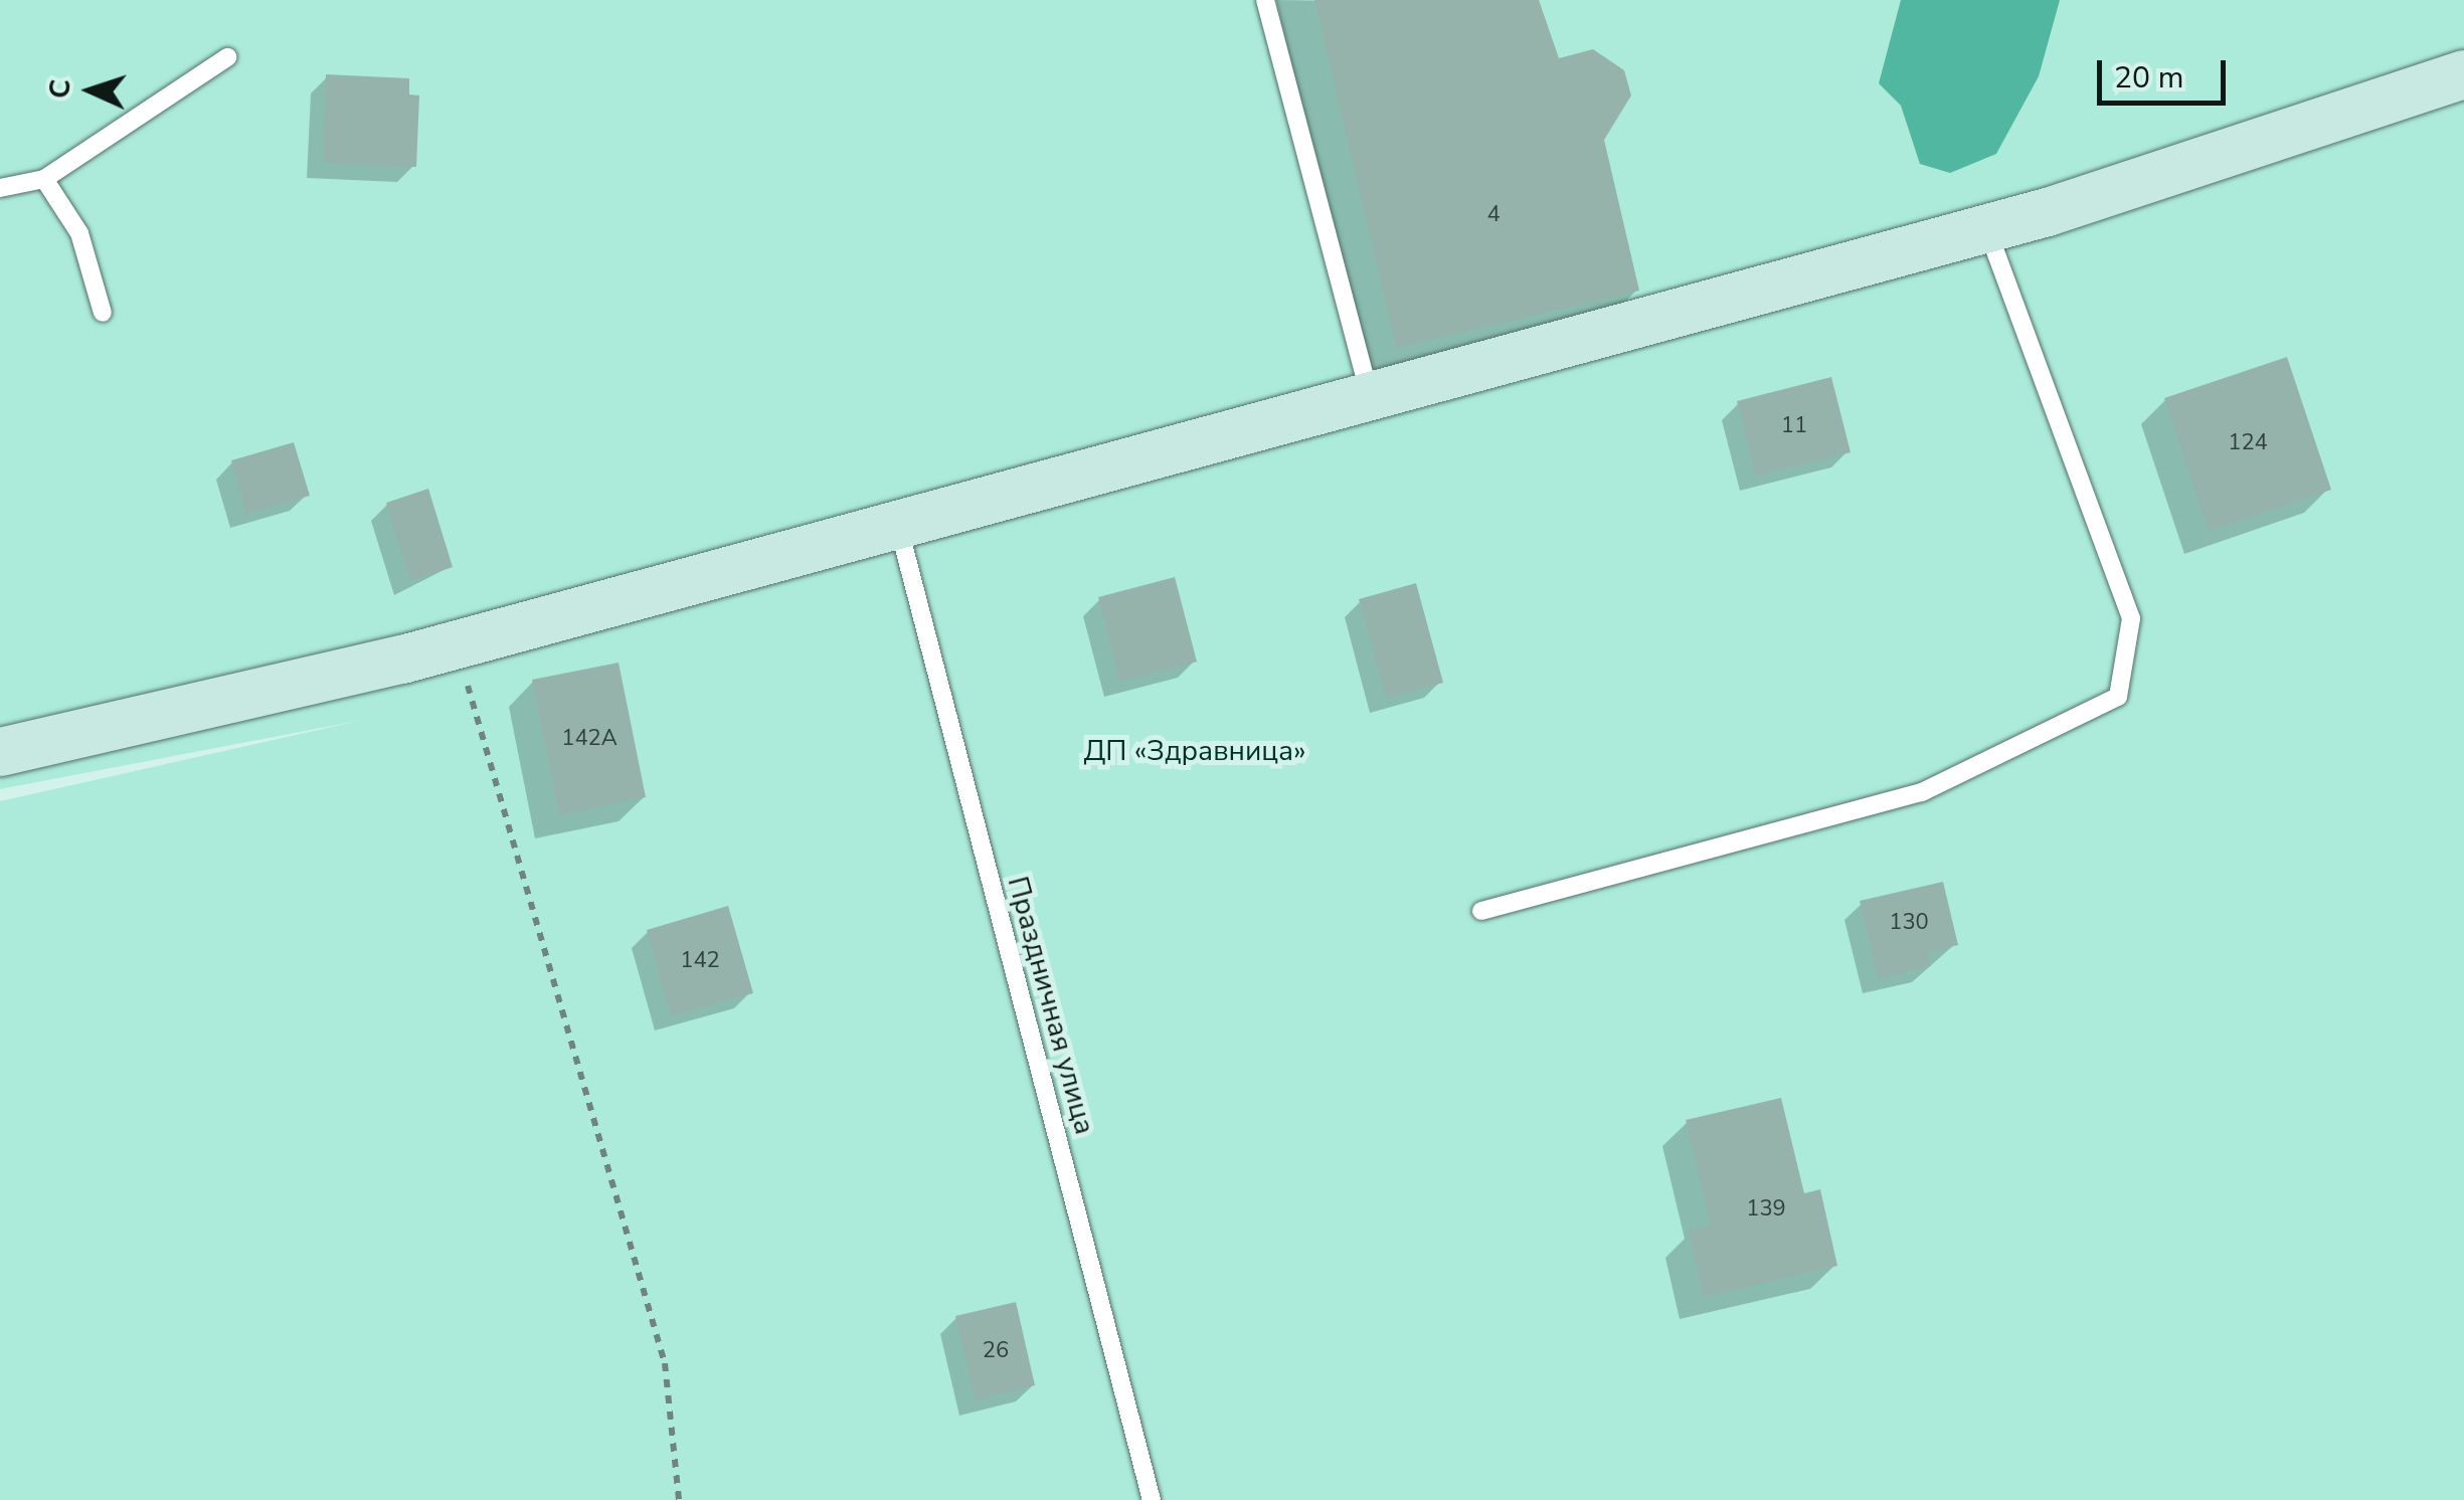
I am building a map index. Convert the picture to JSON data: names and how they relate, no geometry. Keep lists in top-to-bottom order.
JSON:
{
  "streets": {
    "lane": ["Праздничная улица"]
  },
  "parks": ["ДП «Здравница»"],
  "house_numbers": [
    "4",
    "11",
    "124",
    "142А",
    "130",
    "142",
    "139",
    "26"
  ],
  "scale_bar": "20 m",
  "north": "left"
}
